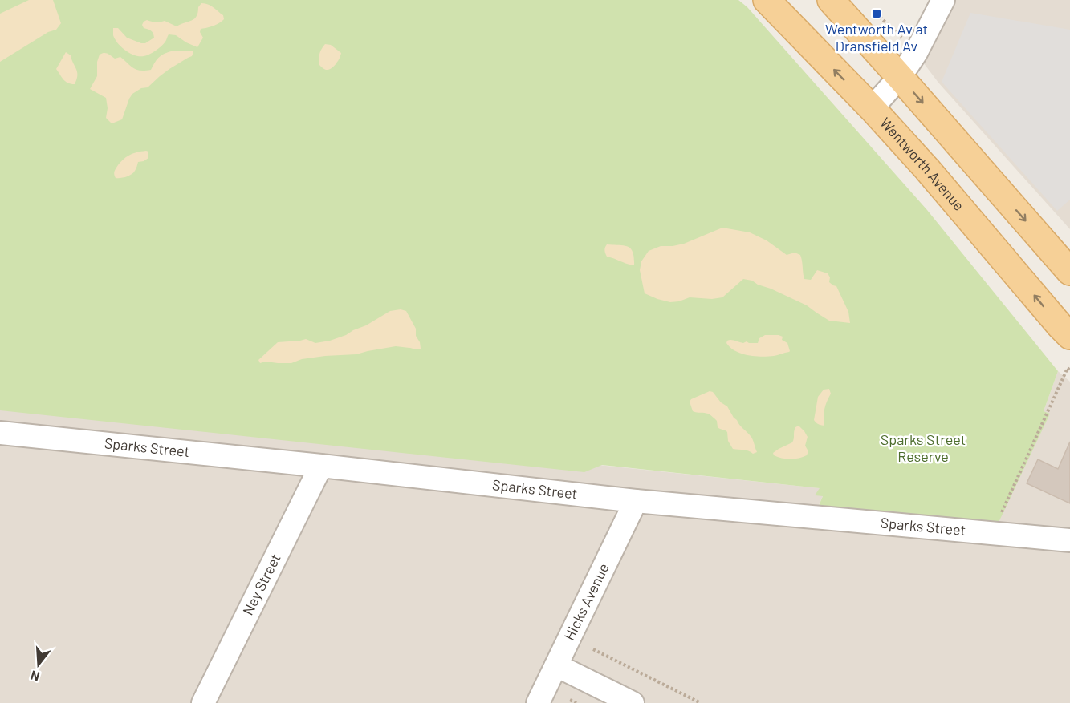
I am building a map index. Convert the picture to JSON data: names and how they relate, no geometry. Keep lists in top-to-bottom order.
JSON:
{
  "streets": {
    "main road": ["Wentworth Avenue"],
    "street": ["Sparks Street", "Ney Street", "Hicks Avenue"]
  },
  "crossings": [
    ["Sparks Street", "Ney Street"],
    ["Sparks Street", "Hicks Avenue"]
  ],
  "parks": ["Sparks Street Reserve"],
  "places": {
    "transit": ["Wentworth Av at Dransfield Av"]
  },
  "north": "bottom"
}
